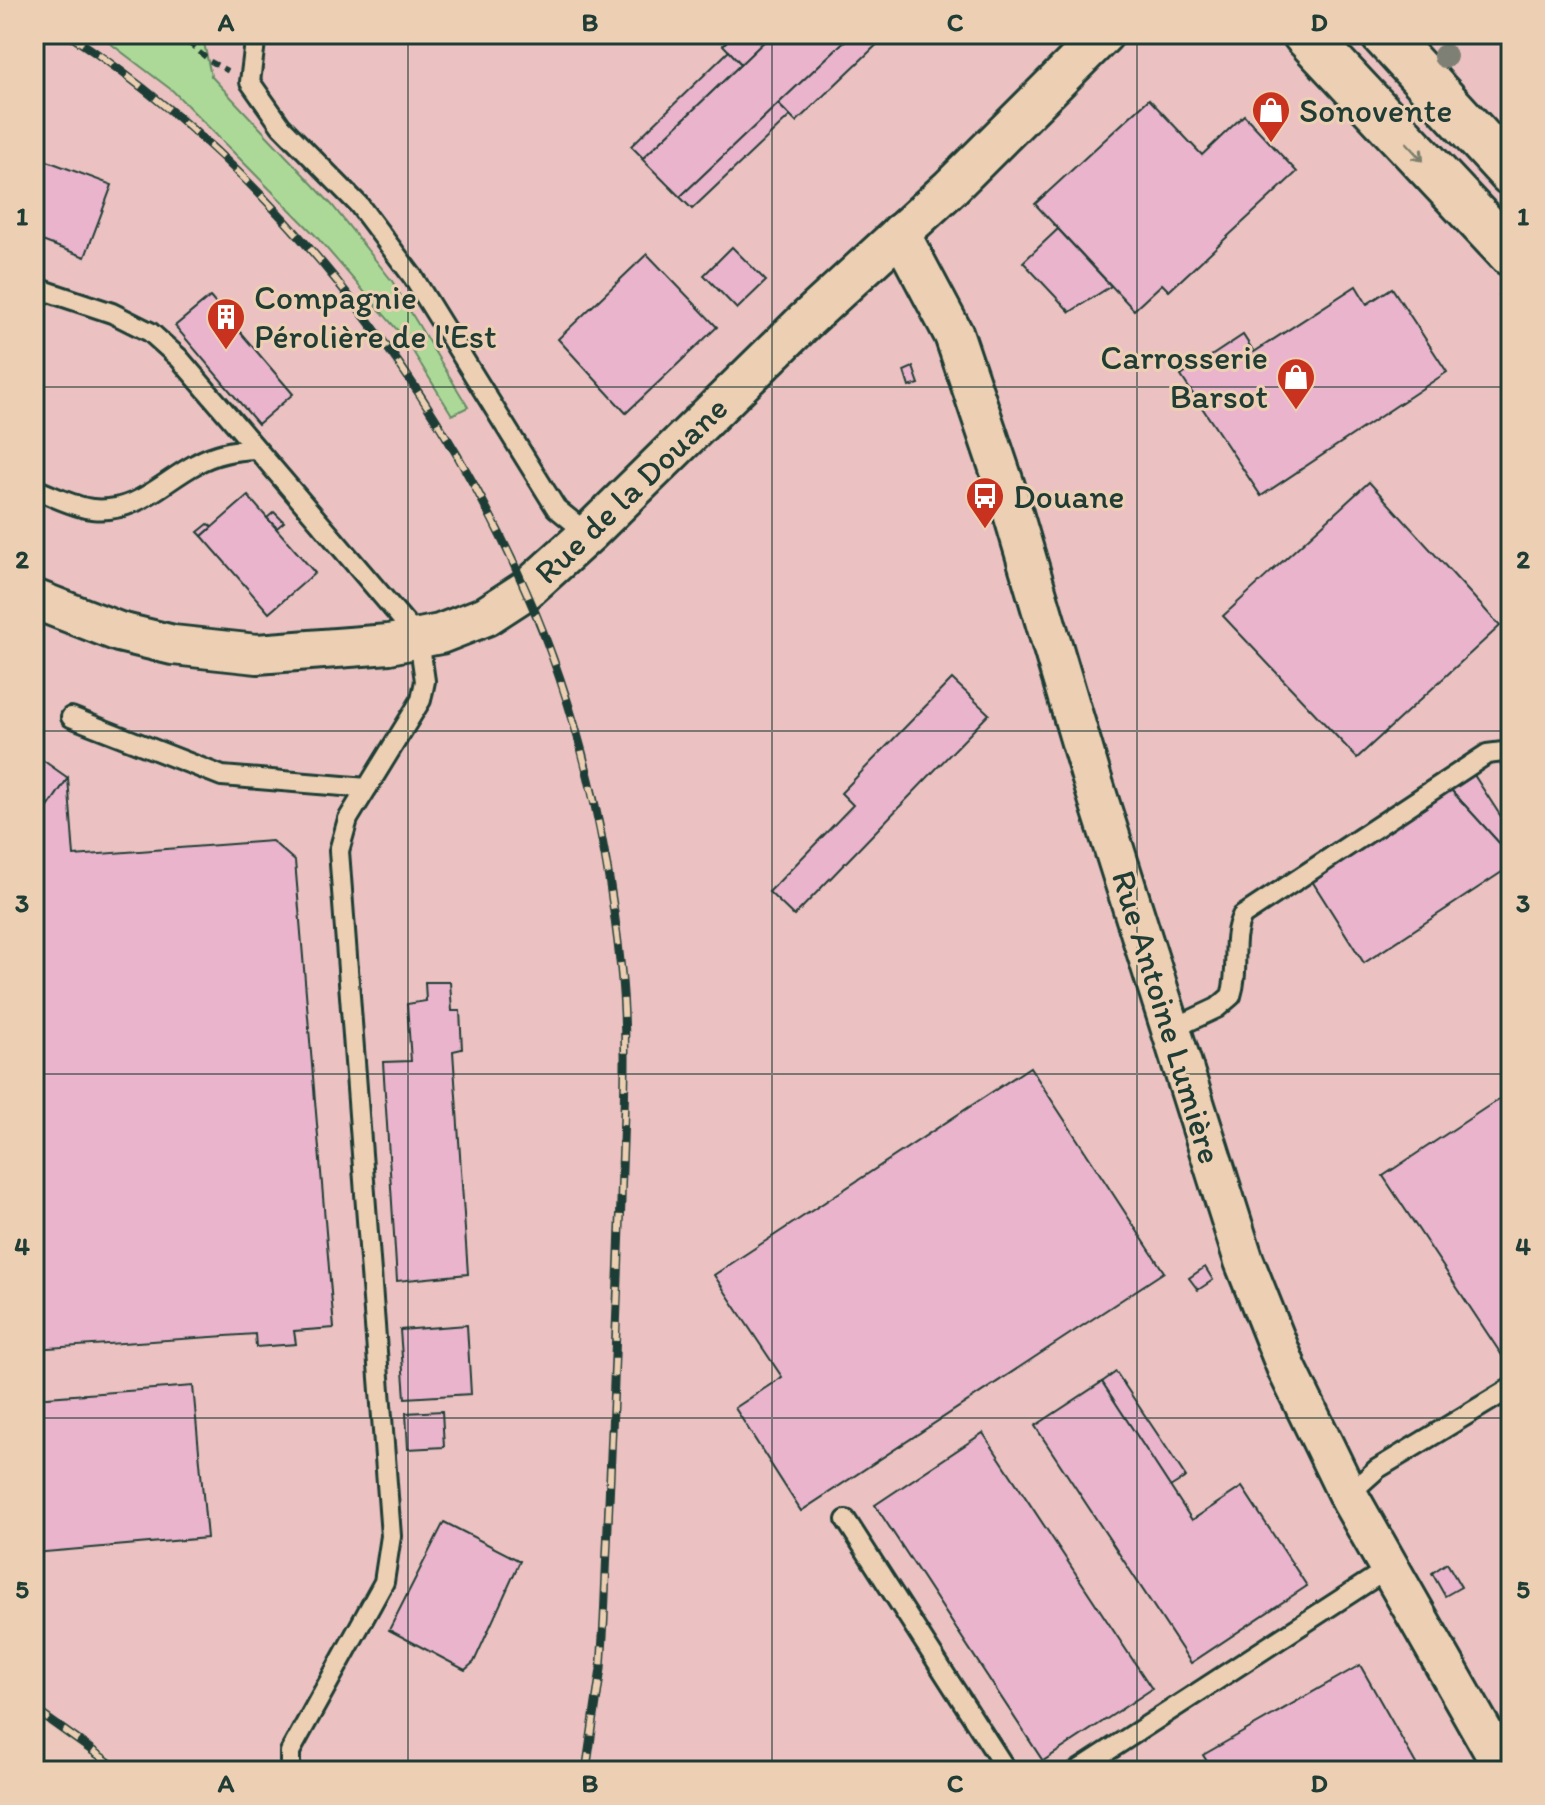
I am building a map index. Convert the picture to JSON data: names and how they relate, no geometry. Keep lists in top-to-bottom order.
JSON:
{
  "streets": {
    "street": ["Rue de la Douane", "Rue Antoine Lumière"]
  },
  "crossings": [
    ["Rue de la Douane", "Rue Antoine Lumière"]
  ],
  "places": {
    "shop": ["Sonovente", "Carrosserie Barsot"],
    "building": ["Compagnie Pérolière de l'Est"],
    "bus stop": ["Douane"]
  },
  "grid": {
    "columns": [
      "A",
      "B",
      "C",
      "D"
    ],
    "rows": [
      "1",
      "2",
      "3",
      "4",
      "5"
    ]
  }
}
